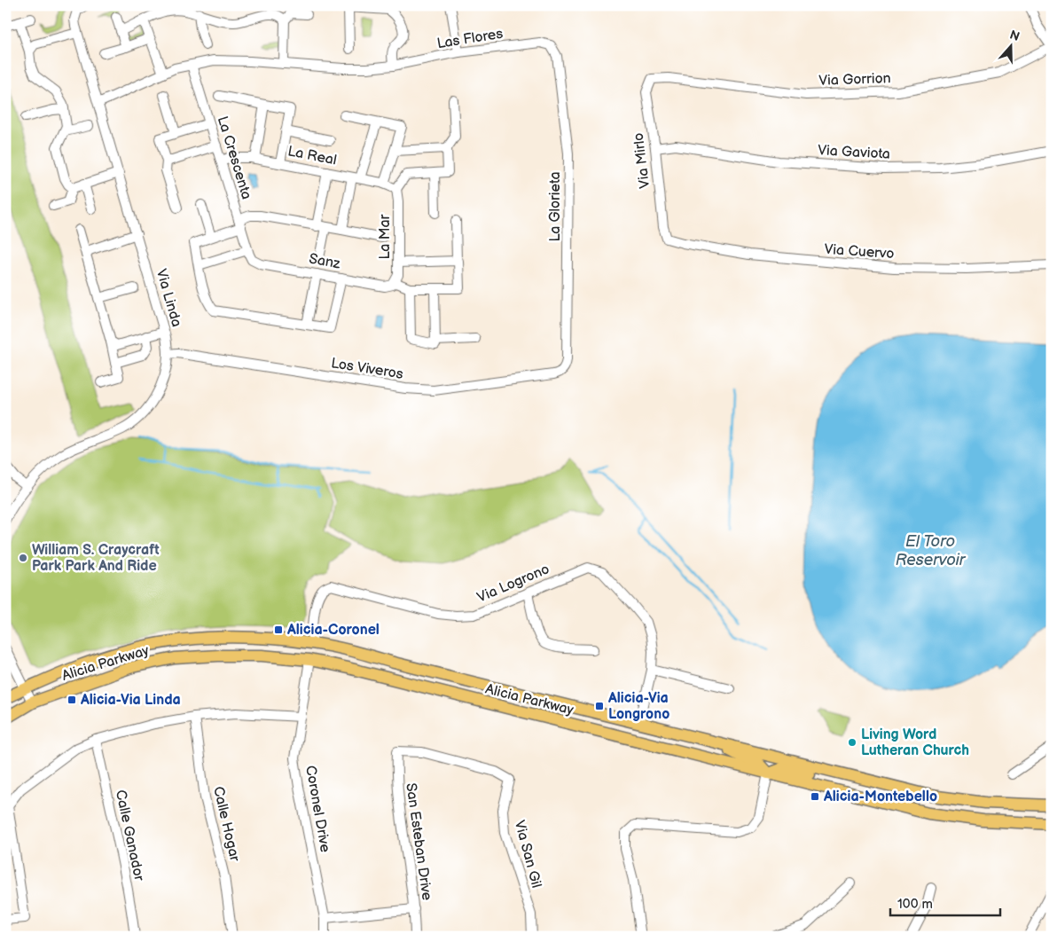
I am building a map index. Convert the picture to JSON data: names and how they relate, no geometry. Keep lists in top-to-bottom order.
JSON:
{
  "streets": {
    "main road": ["Alicia Parkway"],
    "street": [
      "Las Flores",
      "Via Gorrion",
      "Via Gaviota",
      "La Real",
      "La Crescenta",
      "Via Mirlo",
      "La Glorieta",
      "La Mar",
      "Via Cuervo",
      "Sanz",
      "Via Linda",
      "Los Viveros",
      "Via Logrono",
      "Coronel Drive",
      "Calle Hogar",
      "Calle Ganador",
      "San Esteban Drive",
      "Via San Gil"
    ]
  },
  "crossings": [
    ["Las Flores", "La Crescenta"],
    ["Las Flores", "La Glorieta"],
    ["Las Flores", "Via Linda"],
    ["Via Gorrion", "Via Mirlo"],
    ["Via Gaviota", "Via Mirlo"],
    ["La Real", "La Crescenta"],
    ["La Real", "La Mar"],
    ["La Crescenta", "Sanz"],
    ["Via Mirlo", "Via Cuervo"],
    ["La Glorieta", "Los Viveros"],
    ["La Mar", "Sanz"],
    ["Via Linda", "Los Viveros"],
    ["Via Logrono", "Alicia Parkway"],
    ["Alicia Parkway", "Coronel Drive"],
    ["San Esteban Drive", "Via San Gil"]
  ],
  "water": ["El Toro Reservoir"],
  "places": {
    "other": ["William S. Craycraft Park Park And Ride", "Living Word Lutheran Church"],
    "transit": [
      "Alicia-Coronel",
      "Alicia-Via Linda",
      "Alicia-Via Longrono",
      "Alicia-Montebello"
    ]
  },
  "scale_bar": "100 m",
  "north": "top"
}
